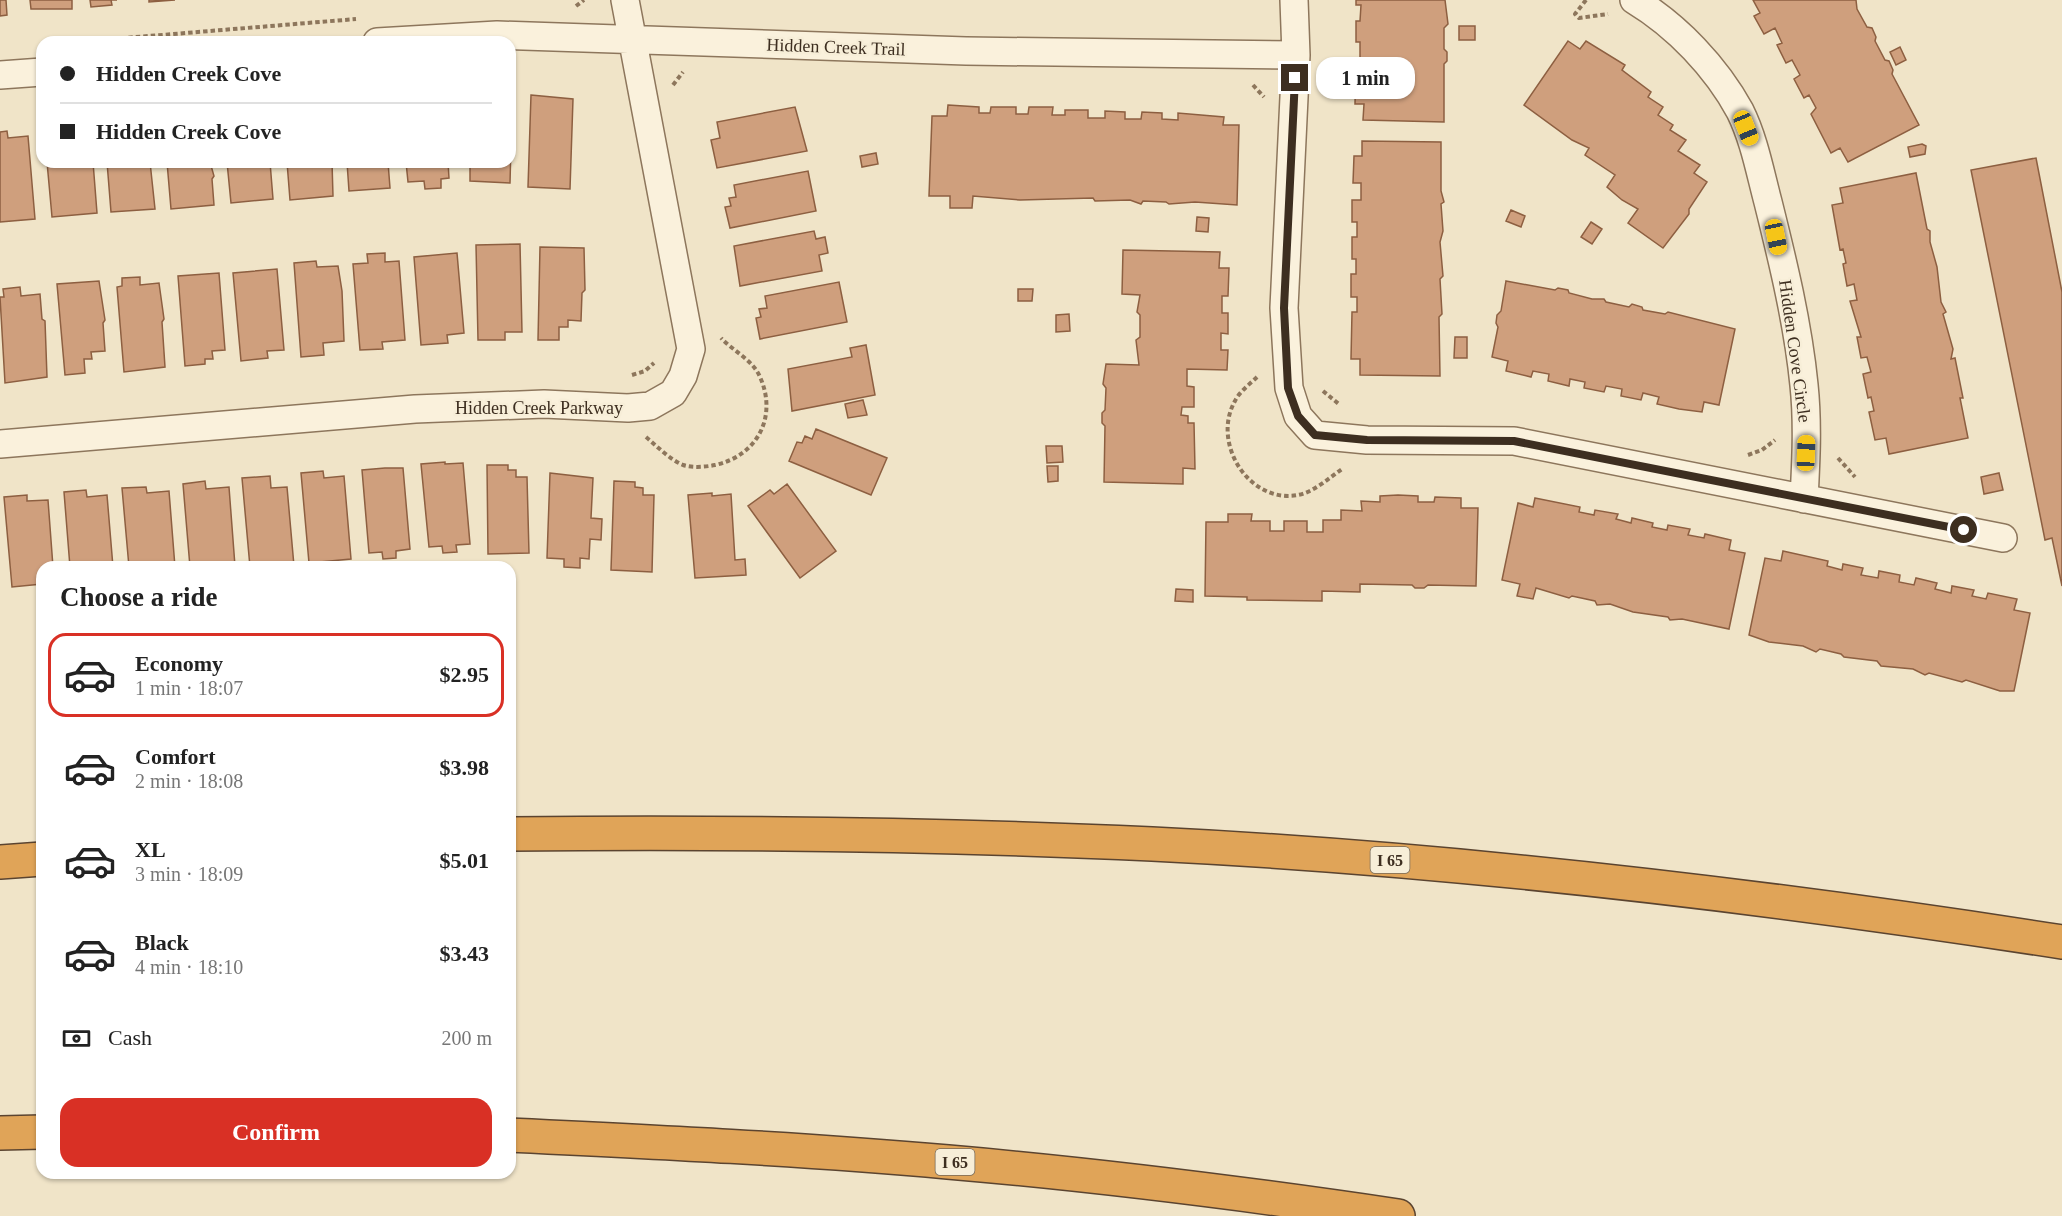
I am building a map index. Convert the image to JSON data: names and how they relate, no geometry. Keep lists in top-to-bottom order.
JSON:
{
  "streets": {
    "highway": ["I 65"],
    "street": ["Hidden Creek Trail", "Hidden Cove Circle", "Hidden Creek Parkway"]
  },
  "crossings": [
    ["Hidden Creek Trail", "Hidden Creek Parkway"]
  ],
  "page": {
    "banner": ["Hidden Creek Cove", "Hidden Creek Cove"],
    "bubble": "1 min",
    "heading": "Choose a ride",
    "list": [
      {
        "name": "Economy",
        "note": "1 min · 18:07",
        "value": "$2.95"
      },
      {
        "name": "Comfort",
        "note": "2 min · 18:08",
        "value": "$3.98"
      },
      {
        "name": "XL",
        "note": "3 min · 18:09",
        "value": "$5.01"
      },
      {
        "name": "Black",
        "note": "4 min · 18:10",
        "value": "$3.43"
      }
    ],
    "pay": ["Cash", "200 m"],
    "buttons": "Confirm"
  }
}
